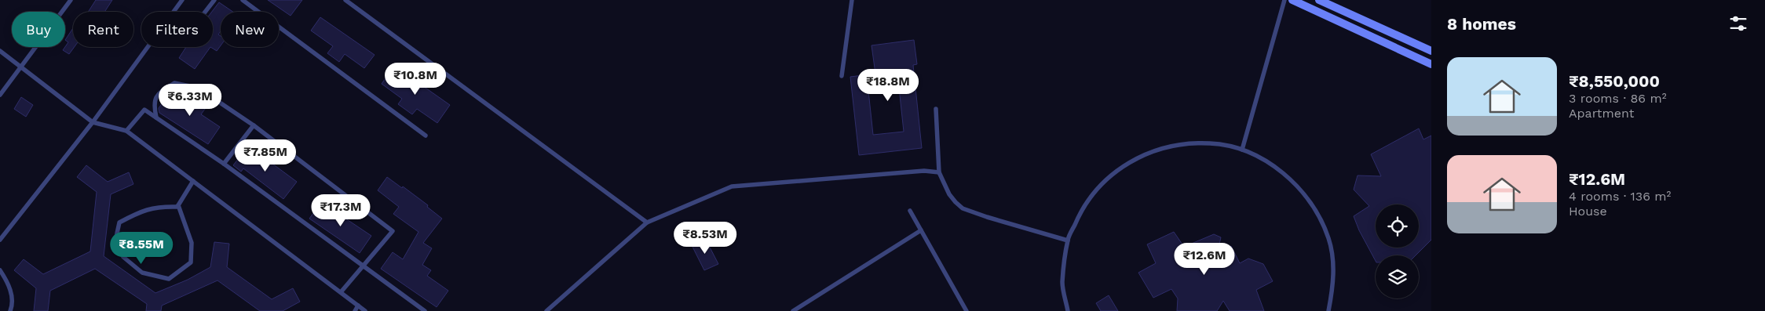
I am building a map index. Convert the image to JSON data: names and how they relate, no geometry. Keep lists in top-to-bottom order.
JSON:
{
  "page": {
    "heading": "8 homes",
    "chip": [
      "Buy",
      "Rent",
      "Filters",
      "New"
    ],
    "list": [
      {
        "name": "₹8,550,000",
        "note": "3 rooms · 86 m² · Apartment"
      },
      {
        "name": "₹12.6M",
        "note": "4 rooms · 136 m² · House"
      }
    ],
    "price": [
      "₹10.8M",
      "₹18.8M",
      "₹6.33M",
      "₹7.85M",
      "₹17.3M",
      "₹8.53M",
      "₹8.55M",
      "₹12.6M"
    ]
  }
}
